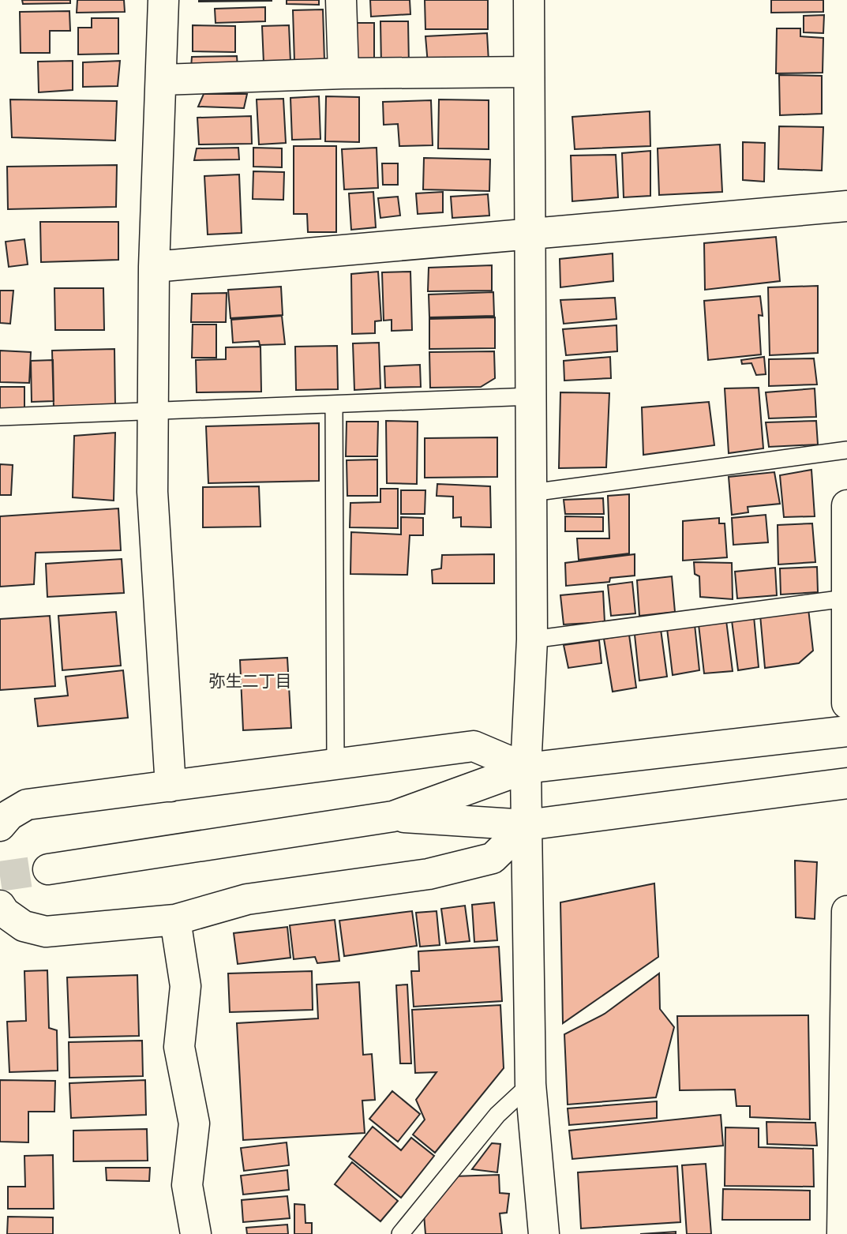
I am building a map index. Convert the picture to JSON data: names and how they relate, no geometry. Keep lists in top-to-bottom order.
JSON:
{
  "districts": ["弥生二丁目"]
}
